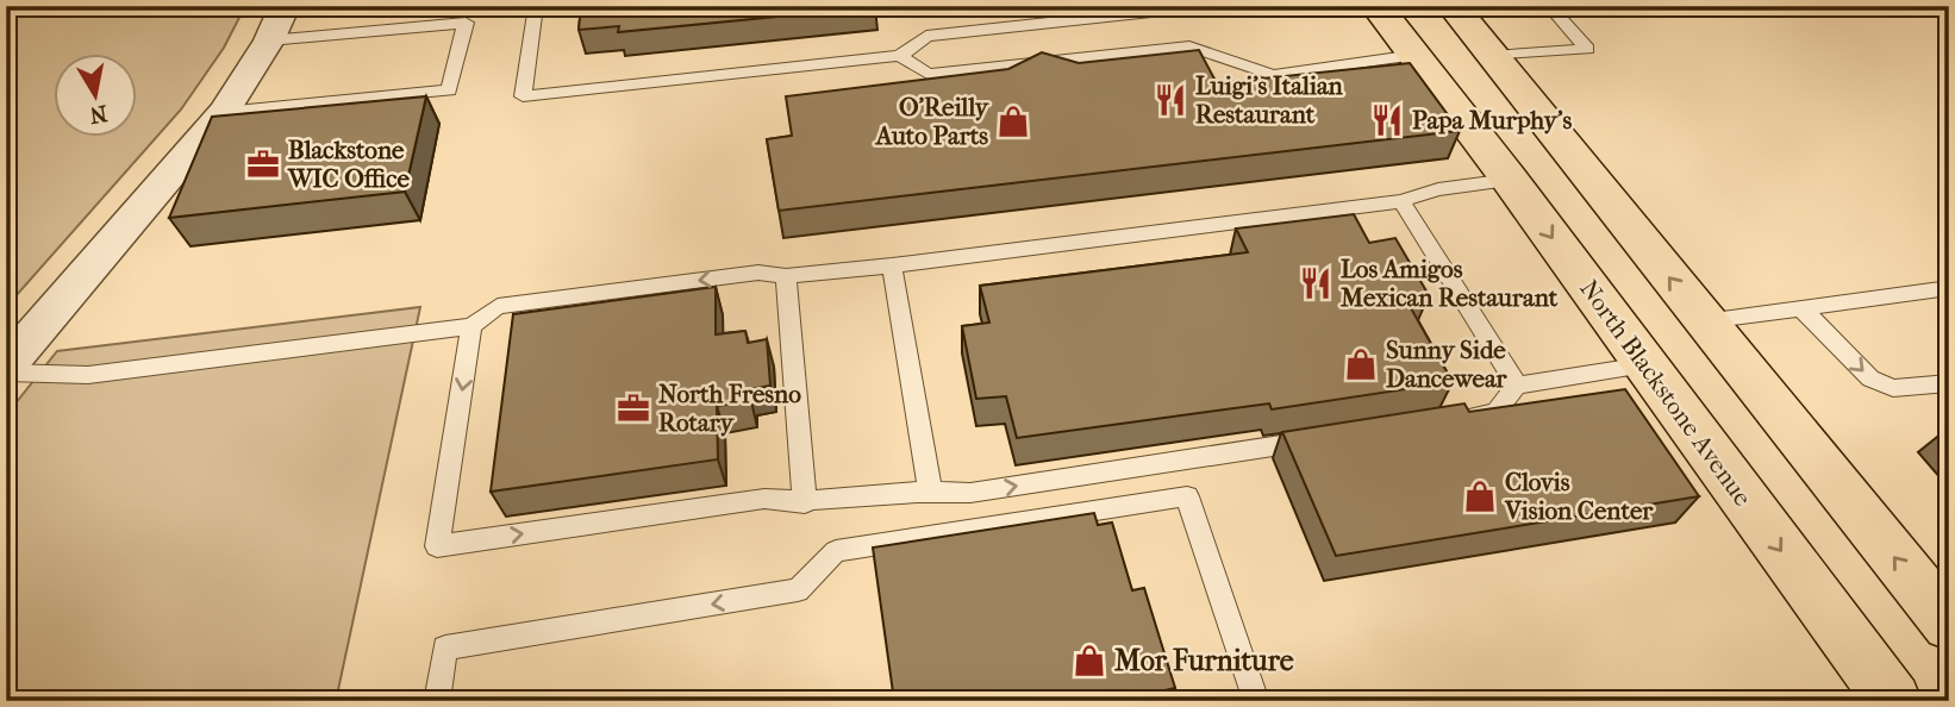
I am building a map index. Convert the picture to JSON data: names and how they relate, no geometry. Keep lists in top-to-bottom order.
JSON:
{
  "streets": {
    "main road": ["North Blackstone Avenue"]
  },
  "places": {
    "restaurant": ["Luigi's Italian Restaurant", "Papa Murphy's", "Los Amigos Mexican Restaurant"],
    "shop": [
      "O'Reilly Auto Parts",
      "Sunny Side Dancewear",
      "Clovis Vision Center",
      "Mor Furniture"
    ],
    "office": ["Blackstone WIC Office", "North Fresno Rotary"]
  },
  "north": "bottom"
}
